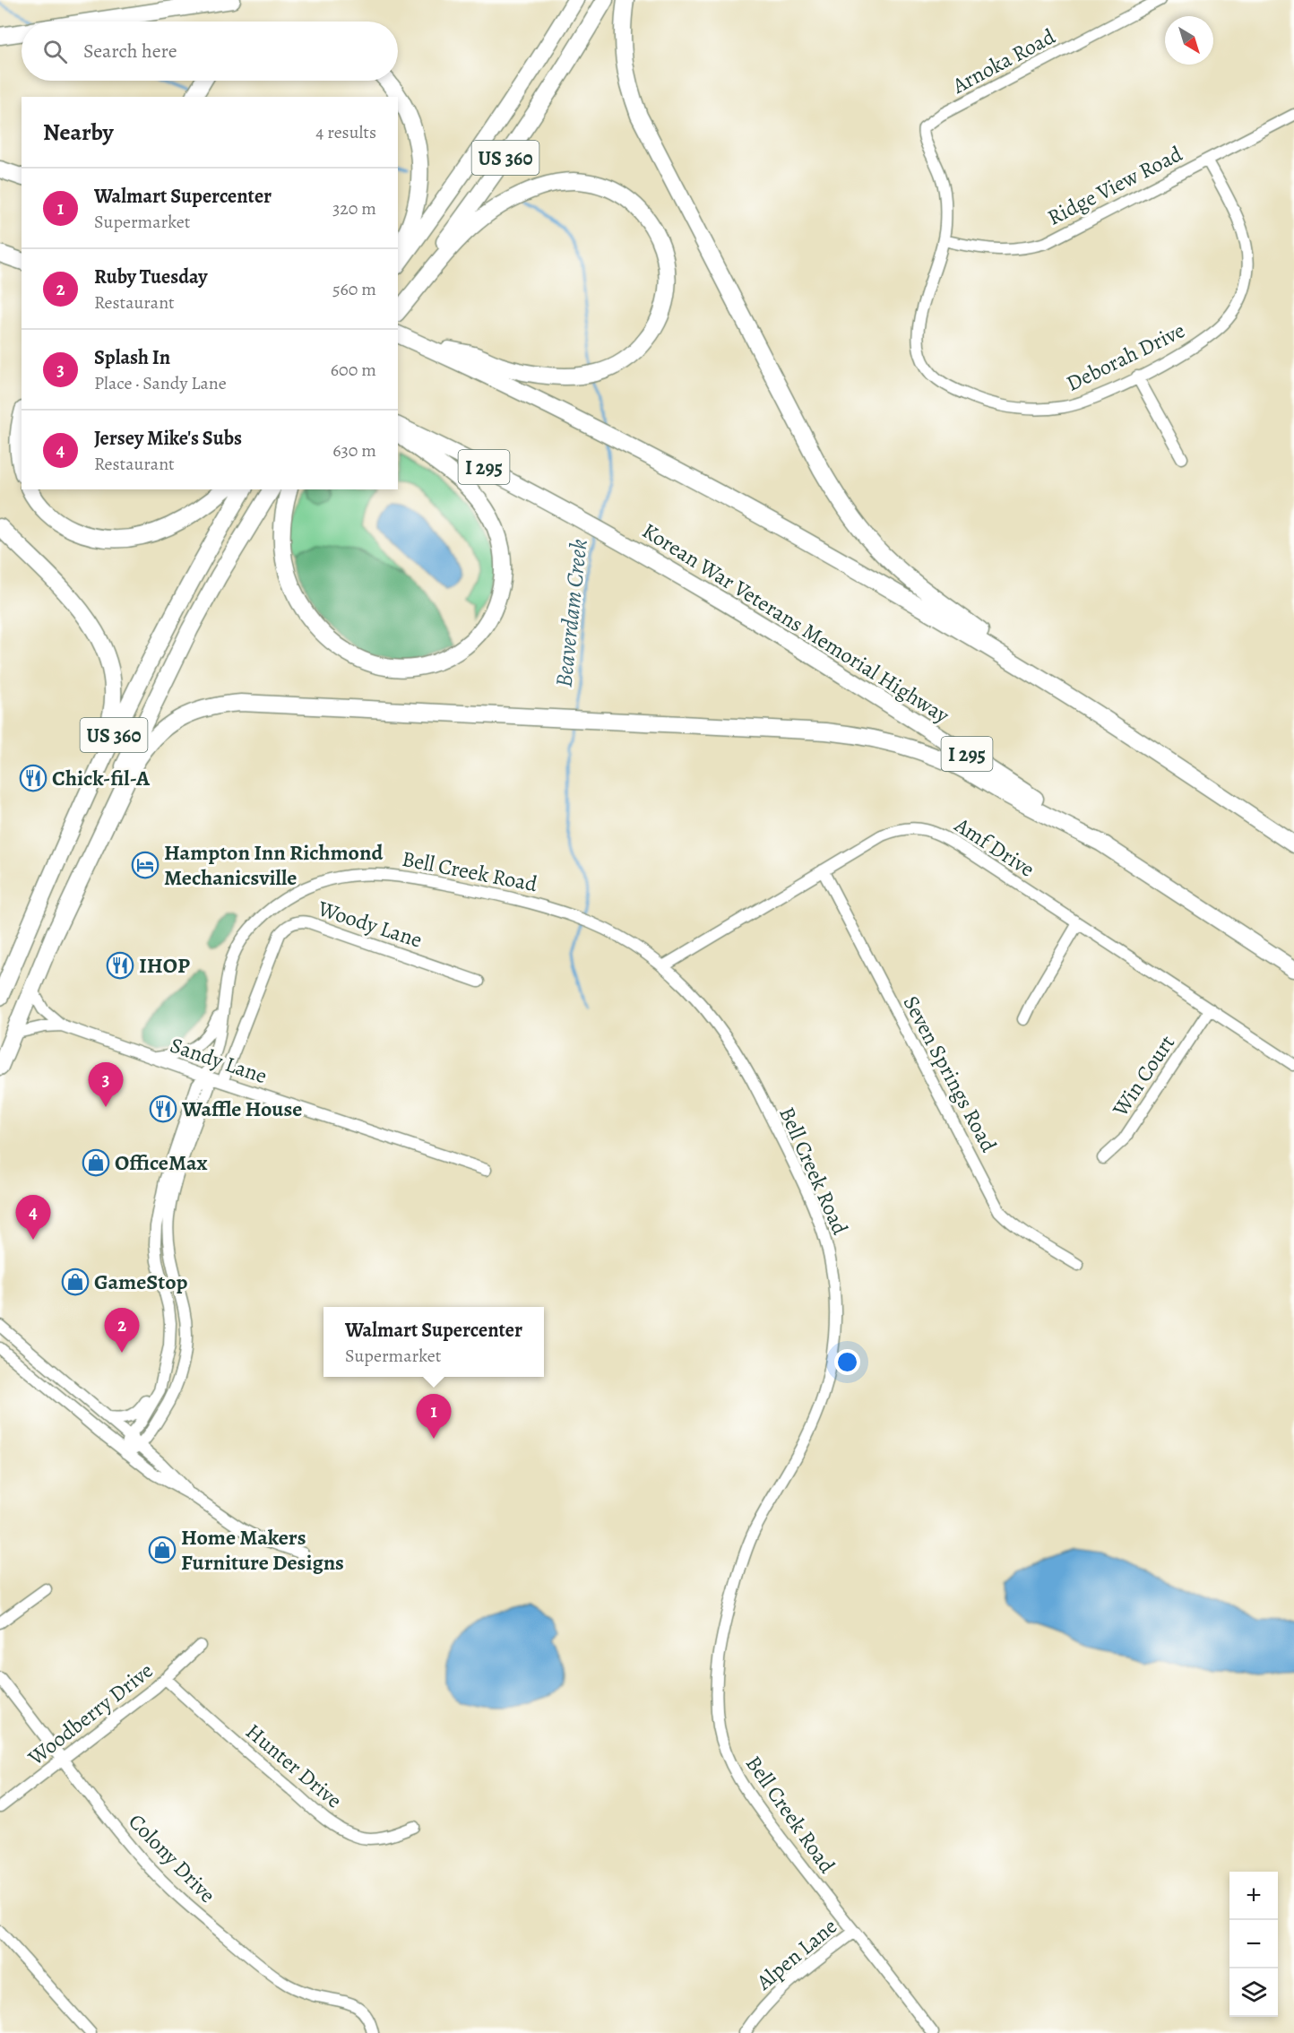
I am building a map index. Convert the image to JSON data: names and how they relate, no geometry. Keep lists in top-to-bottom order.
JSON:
{
  "streets": {
    "highway": ["US 360", "I 295", "Korean War Veterans Memorial Highway"],
    "street": [
      "Arnoka Road",
      "Ridge View Road",
      "Deborah Drive",
      "Amf Drive",
      "Bell Creek Road",
      "Woody Lane",
      "Sandy Lane",
      "Seven Springs Road",
      "Win Court",
      "Woodberry Drive",
      "Hunter Drive",
      "Colony Drive",
      "Alpen Lane"
    ]
  },
  "crossings": [
    ["Arnoka Road", "Deborah Drive"],
    ["US 360", "Sandy Lane"],
    ["Ridge View Road", "Deborah Drive"],
    ["Amf Drive", "Bell Creek Road"],
    ["Amf Drive", "Seven Springs Road"],
    ["Amf Drive", "Win Court"],
    ["Bell Creek Road", "Sandy Lane"],
    ["Bell Creek Road", "Alpen Lane"],
    ["Woody Lane", "Sandy Lane"],
    ["Woodberry Drive", "Hunter Drive"],
    ["Woodberry Drive", "Colony Drive"]
  ],
  "water": ["Beaverdam Creek"],
  "places": {
    "restaurant": ["Chick-fil-A", "IHOP", "Waffle House"],
    "hotel": ["Hampton Inn Richmond Mechanicsville"],
    "shop": ["OfficeMax", "GameStop", "Home Makers Furniture Designs"]
  },
  "north": "bottom right",
  "page": {
    "search": "Search here",
    "heading": ["Nearby", "4 results"],
    "list": [
      {
        "mark": "1",
        "name": "Walmart Supercenter",
        "note": "Supermarket",
        "value": "320 m"
      },
      {
        "mark": "2",
        "name": "Ruby Tuesday",
        "note": "Restaurant",
        "value": "560 m"
      },
      {
        "mark": "3",
        "name": "Splash In",
        "note": "Place · Sandy Lane",
        "value": "600 m"
      },
      {
        "mark": "4",
        "name": "Jersey Mike's Subs",
        "note": "Restaurant",
        "value": "630 m"
      }
    ],
    "pins": [
      "3",
      "4",
      "2",
      "1"
    ],
    "popup": ["Walmart Supercenter", "Supermarket"],
    "map_buttons": ["+", "−"]
  }
}
